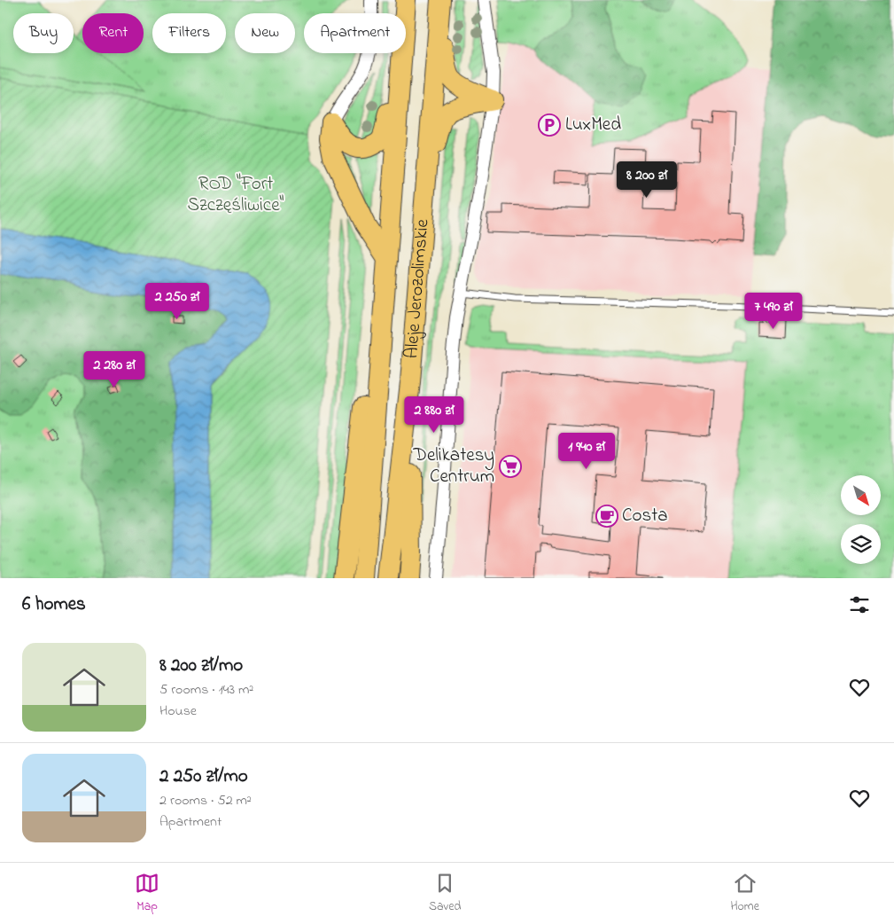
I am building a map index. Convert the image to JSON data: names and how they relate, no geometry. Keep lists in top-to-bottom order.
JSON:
{
  "streets": {
    "main road": ["Aleje Jerozolimskie"]
  },
  "parks": ["ROD \"Fort Szczęśliwice\""],
  "places": {
    "parking": ["LuxMed"],
    "supermarket": ["Delikatesy Centrum"],
    "cafe": ["Costa"]
  },
  "north": "bottom right",
  "page": {
    "chip": [
      "Buy",
      "Rent",
      "Filters",
      "New",
      "Apartment"
    ],
    "price": [
      "8 200 zł",
      "2 250 zł",
      "7 490 zł",
      "2 280 zł",
      "2 880 zł",
      "1 940 zł"
    ],
    "heading": "6 homes",
    "list": [
      {
        "name": "8 200 zł/mo",
        "note": "5 rooms · 143 m² · House"
      },
      {
        "name": "2 250 zł/mo",
        "note": "2 rooms · 52 m² · Apartment"
      }
    ],
    "tabs": ["Map", "Saved", "Home"]
  }
}
